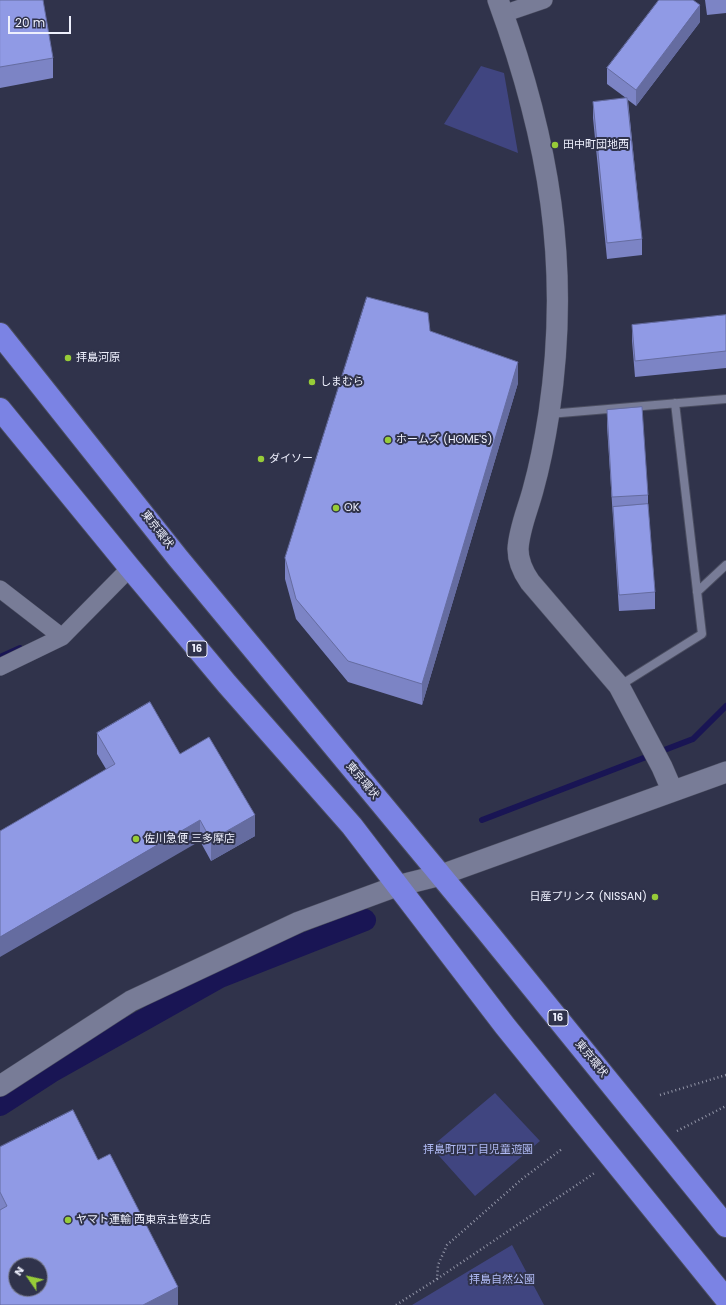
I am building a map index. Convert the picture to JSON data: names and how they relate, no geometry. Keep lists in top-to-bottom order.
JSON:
{
  "streets": {
    "highway": ["東京環状", "16"]
  },
  "parks": ["拝島町四丁目児童遊園", "拝島自然公園"],
  "places": [
    "田中町団地西",
    "拝島河原",
    "しまむら",
    "ホームズ (HOME'S)",
    "ダイソー",
    "OK",
    "佐川急便 三多摩店",
    "日産プリンス (NISSAN)",
    "ヤマト運輸 西東京主管支店"
  ],
  "scale_bar": "20 m",
  "north": "top left"
}
